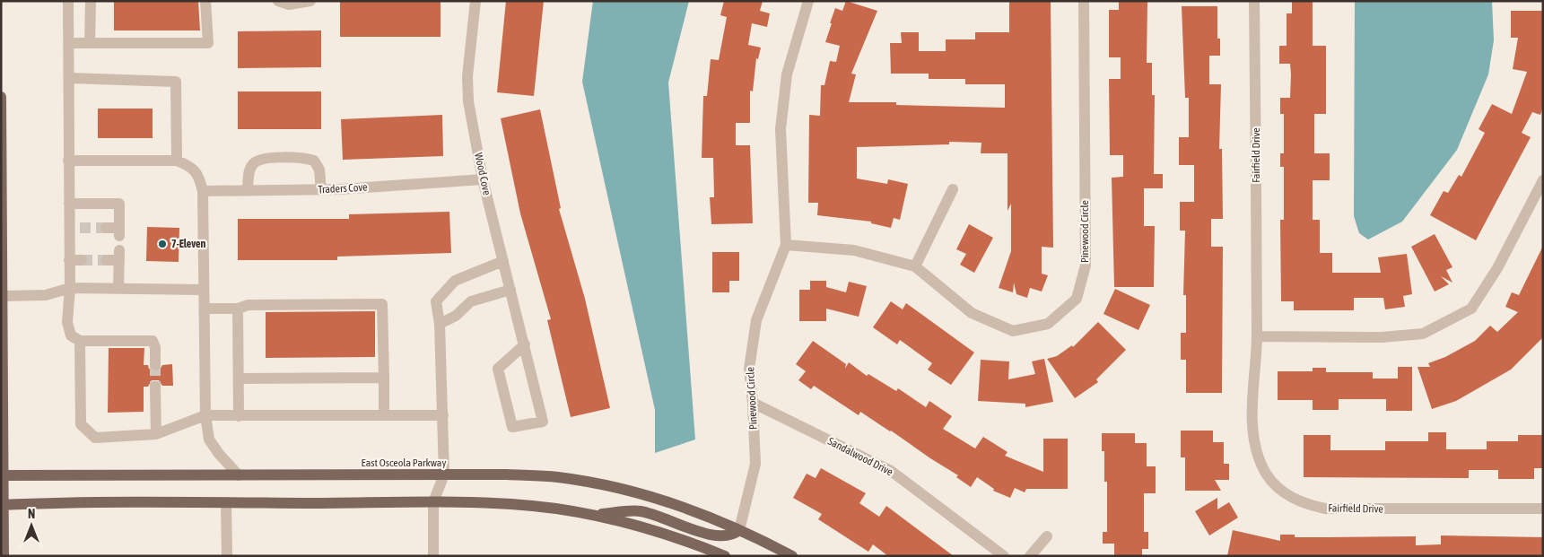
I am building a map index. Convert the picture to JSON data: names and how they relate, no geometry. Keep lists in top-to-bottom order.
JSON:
{
  "streets": {
    "main road": ["East Osceola Parkway"],
    "street": [
      "Fairfield Drive",
      "Wood Cove",
      "Traders Cove",
      "Pinewood Circle",
      "Sandalwood Drive"
    ]
  },
  "crossings": [
    ["Wood Cove", "Traders Cove"],
    ["Pinewood Circle", "Sandalwood Drive"],
    ["Pinewood Circle", "East Osceola Parkway"]
  ],
  "places": ["7-Eleven"],
  "north": "top"
}
